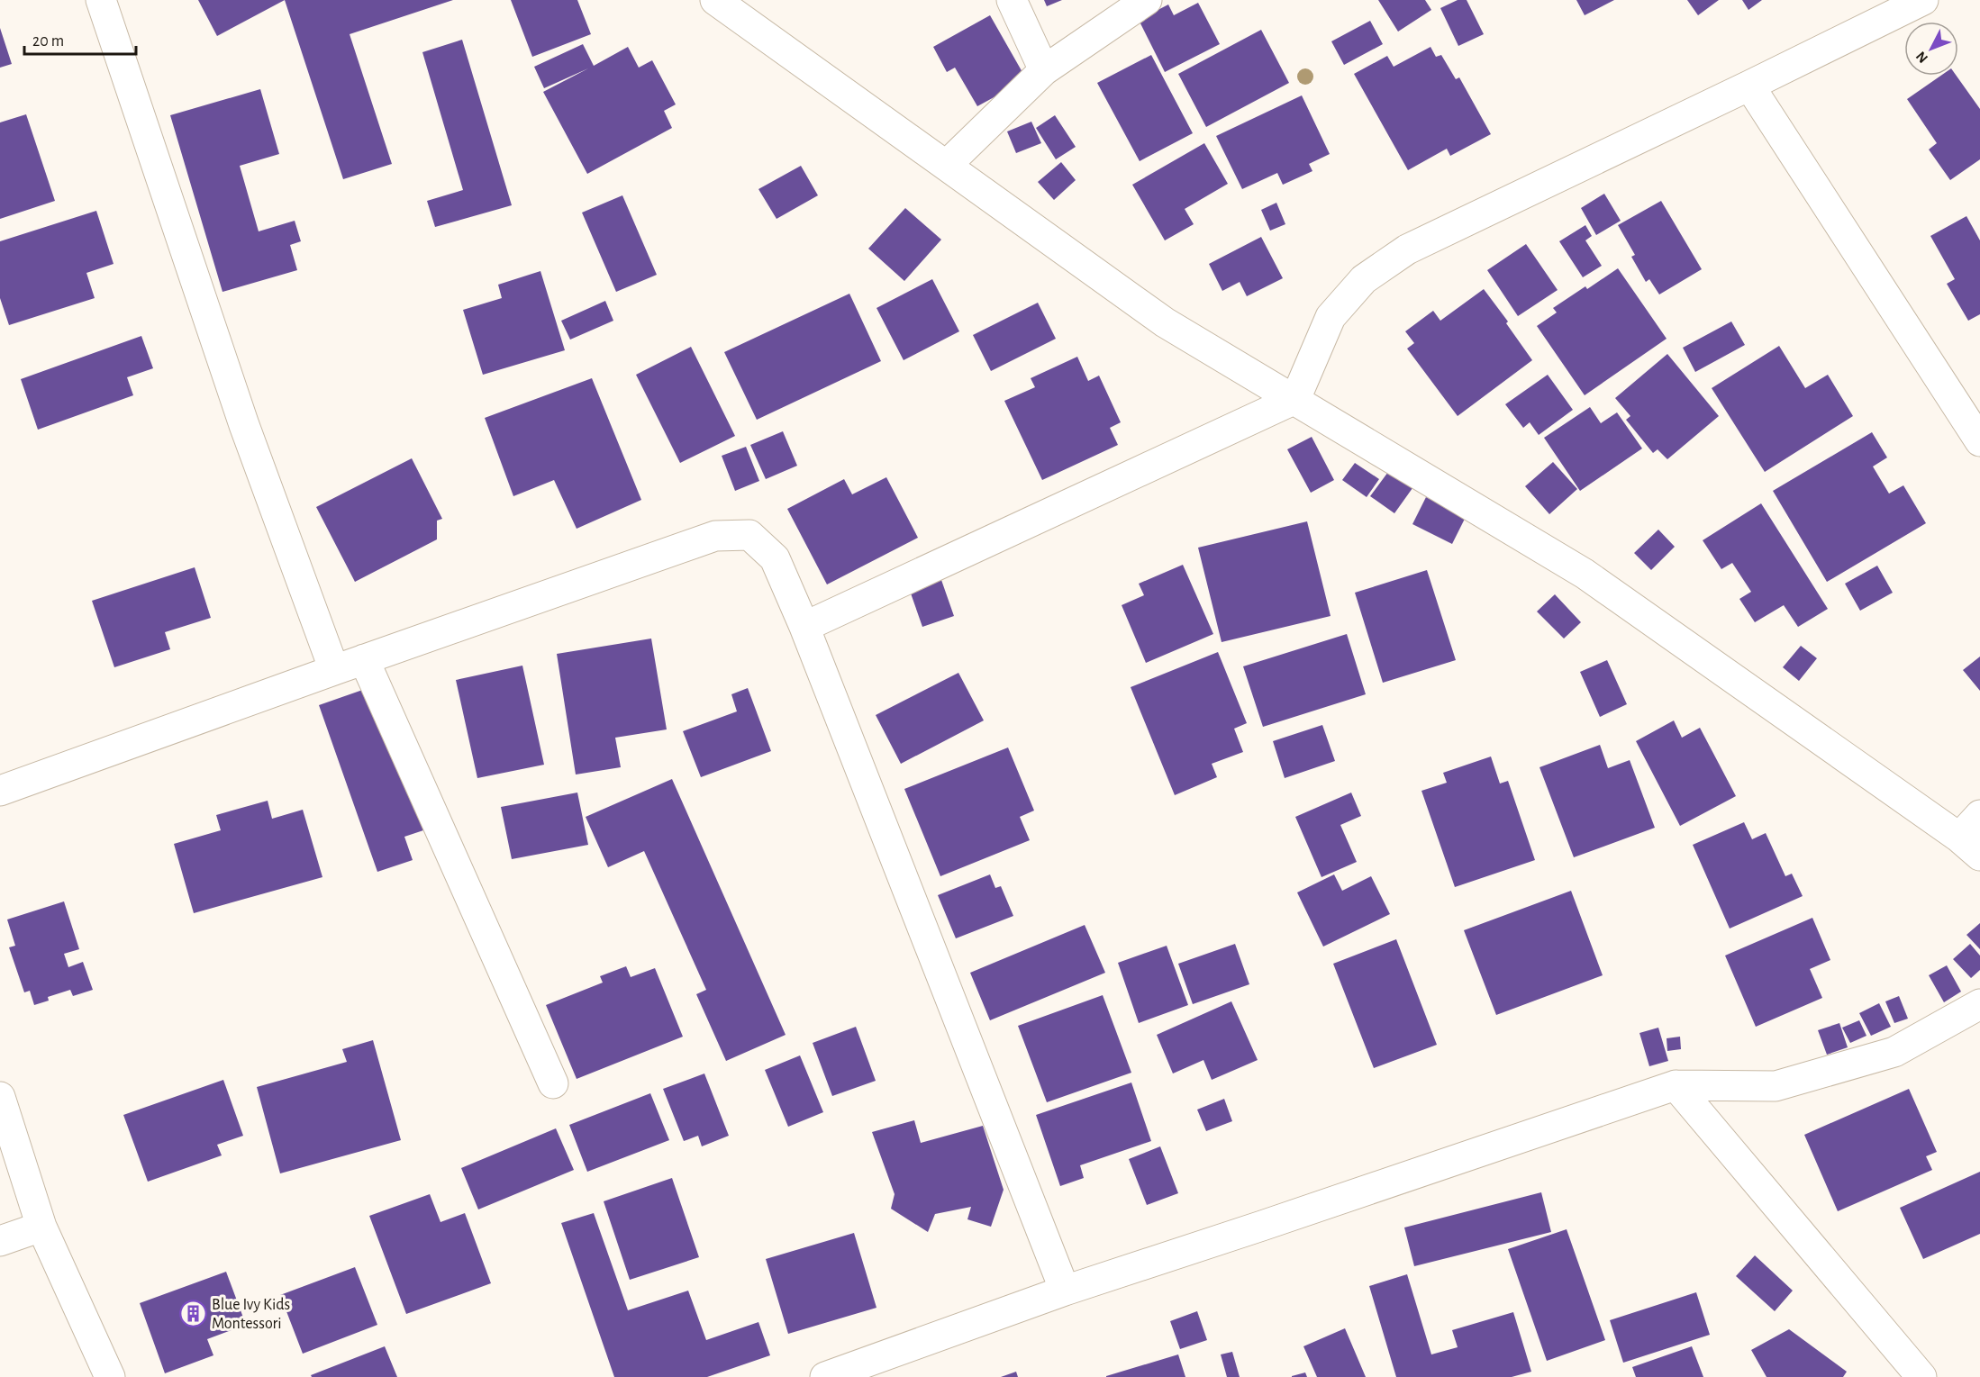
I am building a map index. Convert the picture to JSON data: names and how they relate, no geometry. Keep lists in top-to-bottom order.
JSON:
{
  "places": {
    "building": ["Blue Ivy Kids Montessori"]
  },
  "scale_bar": "20 m",
  "north": "bottom left"
}
